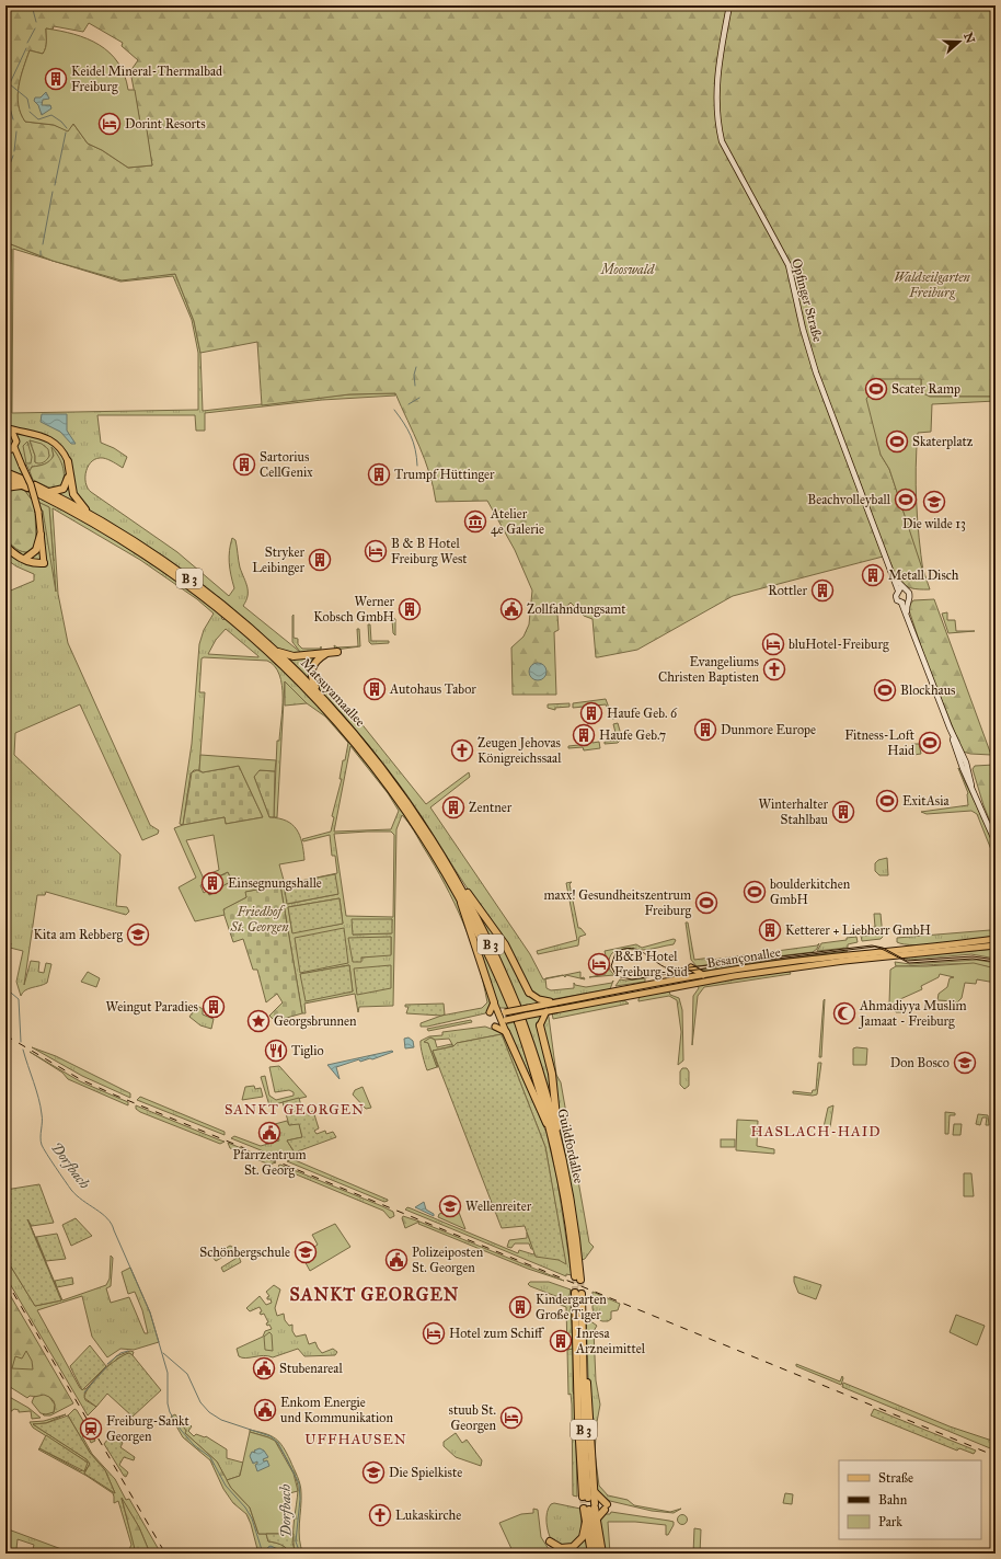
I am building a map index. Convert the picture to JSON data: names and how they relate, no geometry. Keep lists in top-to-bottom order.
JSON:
{
  "streets": {
    "highway": ["B 3", "Matsuyamaallee", "Guildfordallee"],
    "main road": ["Opfinger Straße", "Besançonallee"]
  },
  "districts": [
    "SANKT GEORGEN",
    "HASLACH-HAID",
    "SANKT GEORGEN",
    "UFFHAUSEN"
  ],
  "water": ["Dorfbach"],
  "parks": ["Mooswald", "Waldseilgarten Freiburg", "Friedhof St. Georgen"],
  "places": {
    "building": [
      "Keidel Mineral-Thermalbad Freiburg",
      "Sartorius CellGenix",
      "Trumpf Hüttinger",
      "Stryker Leibinger",
      "Metall Disch",
      "Rottler",
      "Werner Kobsch GmbH",
      "Autohaus Tabor",
      "Haufe Geb. 6",
      "Dunmore Europe",
      "Haufe Geb.7",
      "Zentner",
      "Winterhalter Stahlbau",
      "Einsegnungshalle",
      "Ketterer + Liebherr GmbH",
      "Weingut Paradies",
      "Kindergarten Große Tiger",
      "Inresa Arzneimittel"
    ],
    "hotel": [
      "Dorint Resorts",
      "B & B Hotel Freiburg West",
      "bluHotel-Freiburg",
      "B&B Hotel Freiburg-Süd",
      "Hotel zum Schiff",
      "stuub St. Georgen"
    ],
    "sports": [
      "Scater Ramp",
      "Skaterplatz",
      "Beachvolleyball",
      "Blockhaus",
      "Fitness-Loft Haid",
      "ExitAsia",
      "boulderkitchen GmbH",
      "maxx! Gesundheitszentrum Freiburg"
    ],
    "school or university": [
      "Die wilde 13",
      "Kita am Rebberg",
      "Don Bosco",
      "Wellenreiter",
      "Schönbergschule",
      "Die Spielkiste"
    ],
    "museum": ["Atelier 4e Galerie"],
    "public building": [
      "Zollfahndungsamt",
      "Pfarrzentrum St. Georg",
      "Polizeiposten St. Georgen",
      "Stubenareal",
      "Enkom Energie und Kommunikation"
    ],
    "church": ["Evangeliums Christen Baptisten", "Zeugen Jehovas Königreichssaal", "Lukaskirche"],
    "mosque": ["Ahmadiyya Muslim Jamaat - Freiburg"],
    "place": ["Georgsbrunnen"],
    "restaurant": ["Tiglio"],
    "station": ["Freiburg-Sankt Georgen"]
  },
  "legend": ["Straße", "Bahn", "Park"],
  "north": "right"
}
